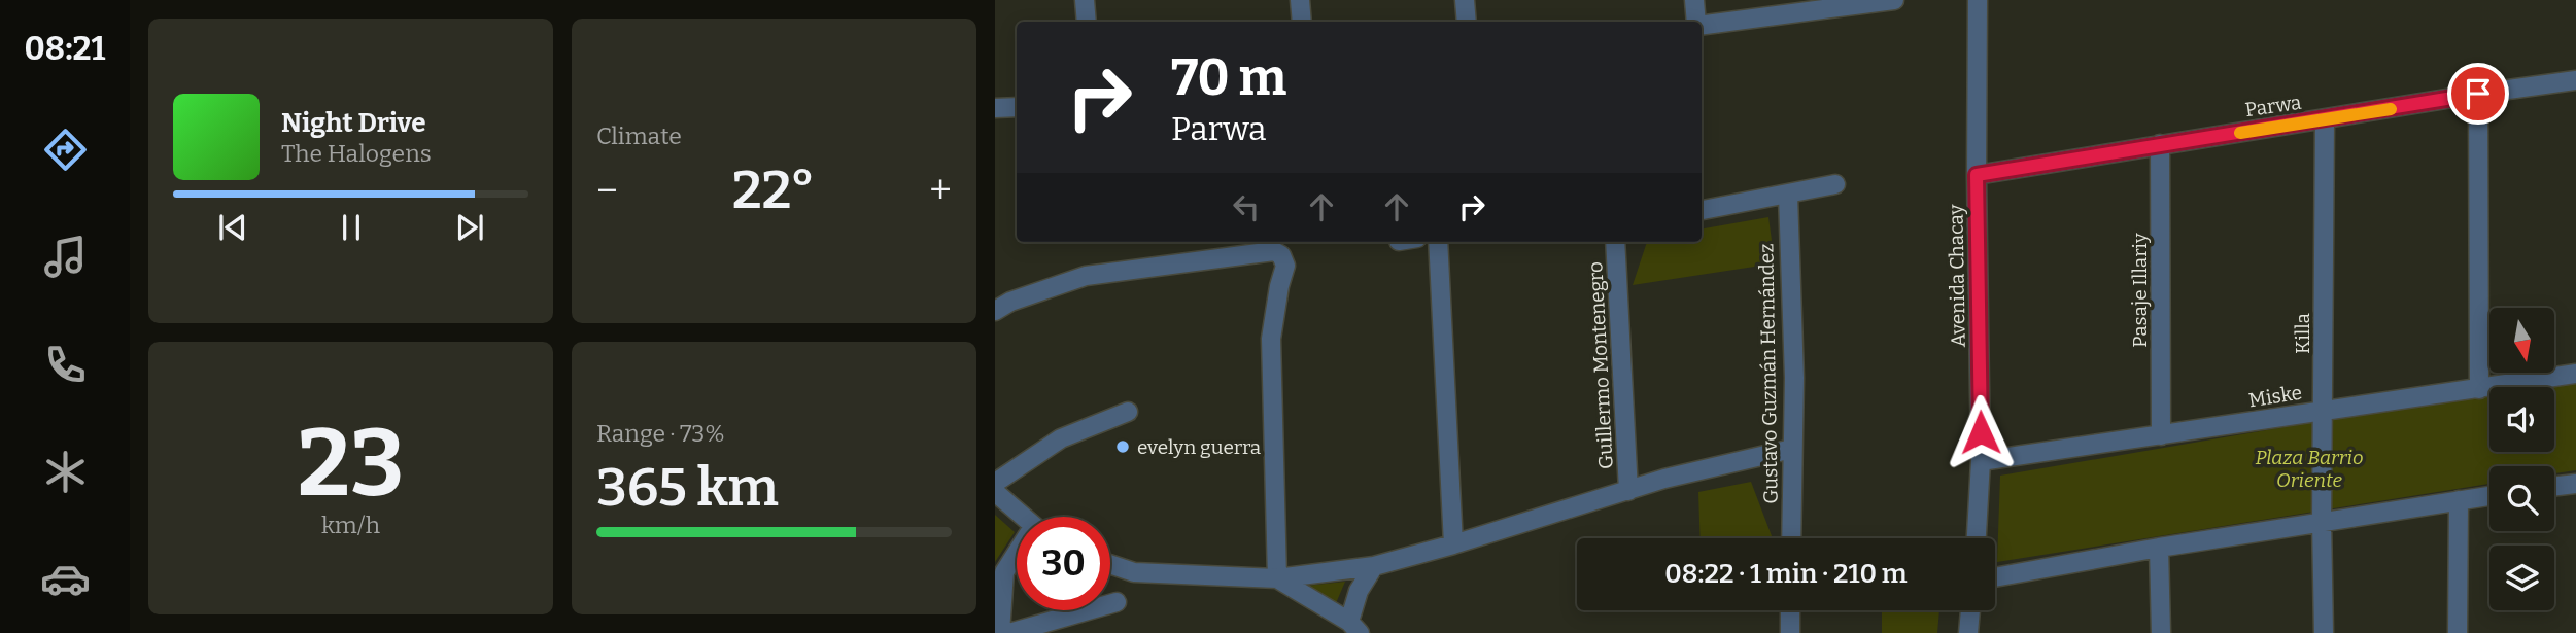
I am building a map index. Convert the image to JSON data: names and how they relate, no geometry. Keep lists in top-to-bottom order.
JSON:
{
  "streets": {
    "street": [
      "Parwa",
      "Avenida Chacay",
      "Pasaje Illariy",
      "Killa",
      "Guillermo Montenegro",
      "Gustavo Guzmán Hernández",
      "Miske"
    ]
  },
  "crossings": [
    ["Parwa", "Avenida Chacay"],
    ["Parwa", "Pasaje Illariy"],
    ["Parwa", "Killa"],
    ["Avenida Chacay", "Miske"],
    ["Pasaje Illariy", "Miske"],
    ["Killa", "Miske"]
  ],
  "parks": ["Plaza Barrio Oriente"],
  "places": ["evelyn guerra"],
  "north": "bottom",
  "page": {
    "tabs": "08:21",
    "tile": [
      "Climate",
      ["23", "km/h"],
      ["Range · 73%", "365 km"]
    ],
    "turn": ["70 m", "Parwa"],
    "song": ["Night Drive", "The Halogens"],
    "heat": ["−", "22°", "+"],
    "limit": "30",
    "trip": "08:22 · 1 min · 210 m"
  }
}
